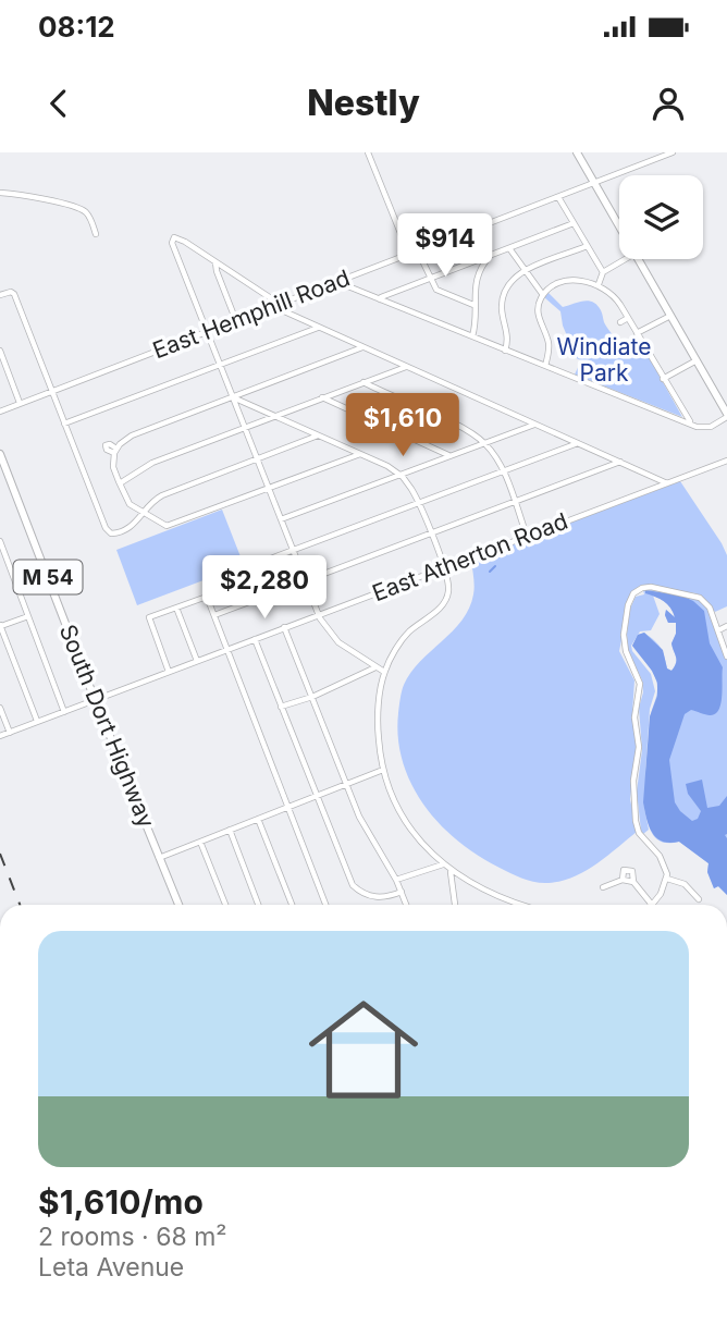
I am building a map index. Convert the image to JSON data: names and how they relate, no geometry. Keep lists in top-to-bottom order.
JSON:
{
  "streets": {
    "main road": ["M 54", "South Dort Highway"],
    "street": ["East Hemphill Road", "East Atherton Road"]
  },
  "crossings": [
    ["East Atherton Road", "South Dort Highway"]
  ],
  "parks": ["Windiate Park"],
  "page": {
    "status": "08:12",
    "header": "Nestly",
    "price": ["$914", "$1,610", "$2,280"],
    "list": [
      {
        "name": "$1,610/mo",
        "note": "2 rooms · 68 m² · Leta Avenue"
      }
    ]
  }
}
